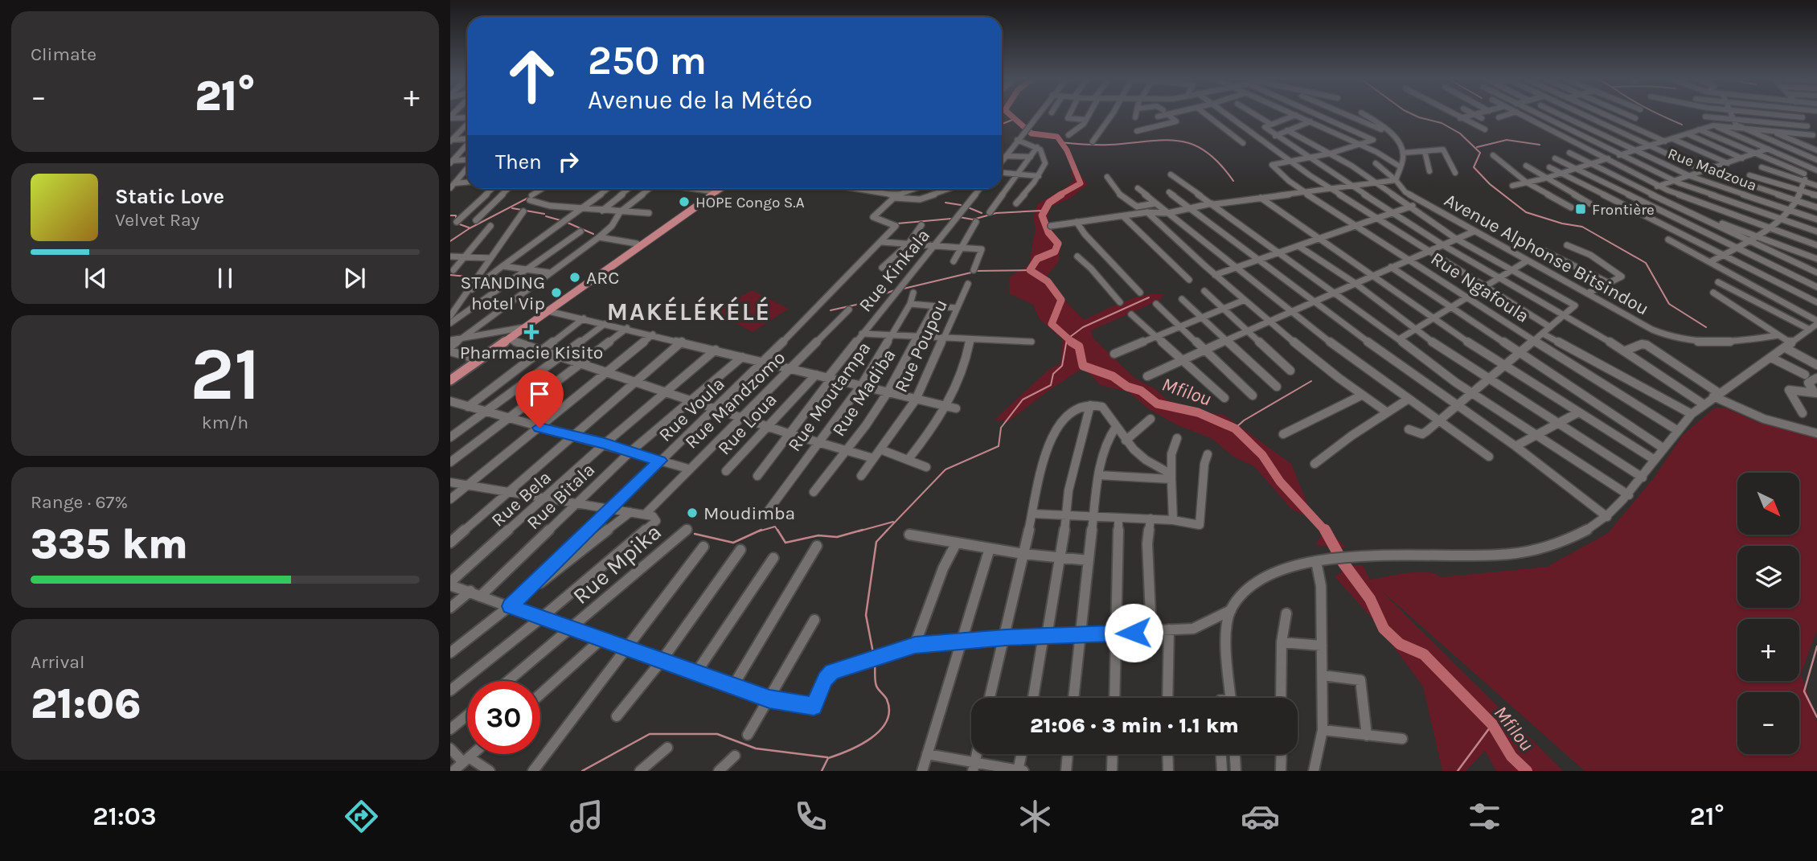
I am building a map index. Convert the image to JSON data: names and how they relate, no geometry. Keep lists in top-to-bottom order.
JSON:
{
  "streets": {
    "street": [
      "Rue Madzoua",
      "Avenue Alphonse Bitsindou",
      "Rue Kinkala",
      "Rue Ngafoula",
      "Rue Poupou",
      "Rue Madiba",
      "Rue Moutampa",
      "Rue Mandzomo",
      "Rue Voula",
      "Rue Loua",
      "Rue Bitala",
      "Rue Bela",
      "Rue Mpika"
    ]
  },
  "districts": ["MAKÉLÉKÉLÉ"],
  "water": ["Mfilou"],
  "places": {
    "other": [
      "HOPE Congo S.A",
      "ARC",
      "STANDING hotel Vip",
      "Moudimba"
    ],
    "transit": ["Frontière"],
    "health": ["Pharmacie Kisito"]
  },
  "north": "bottom right",
  "page": {
    "tile": [
      "Climate",
      ["21", "km/h"],
      ["Range · 67%", "335 km"],
      ["Arrival", "21:06"]
    ],
    "turn": ["250 m", "Avenue de la Météo"],
    "heat": ["−", "21°", "+"],
    "then": "Then",
    "song": ["Static Love", "Velvet Ray"],
    "map_buttons": ["+", "−"],
    "limit": "30",
    "trip": "21:06 · 3 min · 1.1 km",
    "tabs": ["21:03", "21°"]
  }
}
